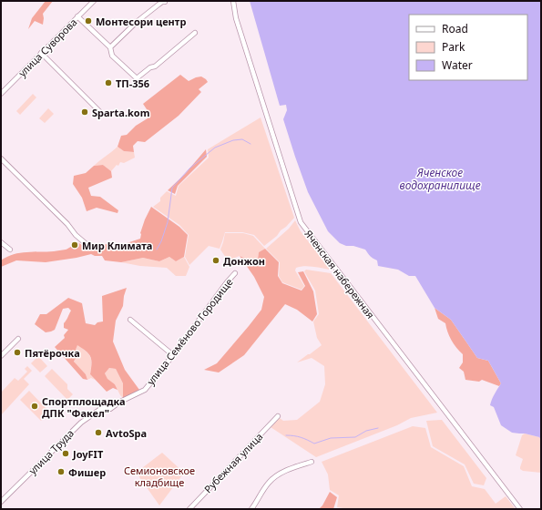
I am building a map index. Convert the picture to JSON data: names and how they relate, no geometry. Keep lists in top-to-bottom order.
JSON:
{
  "streets": {
    "street": [
      "улица Суворова",
      "Яченская набережная",
      "улица Семёново Городище",
      "улица Труда",
      "Рубежная улица"
    ]
  },
  "crossings": [
    ["улица Семёново Городище", "улица Труда"]
  ],
  "water": ["Яченское водохранилище"],
  "parks": ["Семионовское кладбище"],
  "places": [
    "Монтесори центр",
    "ТП-356",
    "Sparta.kom",
    "Мир Климата",
    "Донжон",
    "Пятёрочка",
    "Спортплощадка ДПК \"Факел\"",
    "AvtoSpa",
    "JoyFIT",
    "Фишер"
  ],
  "legend": ["Road", "Park", "Water"]
}
